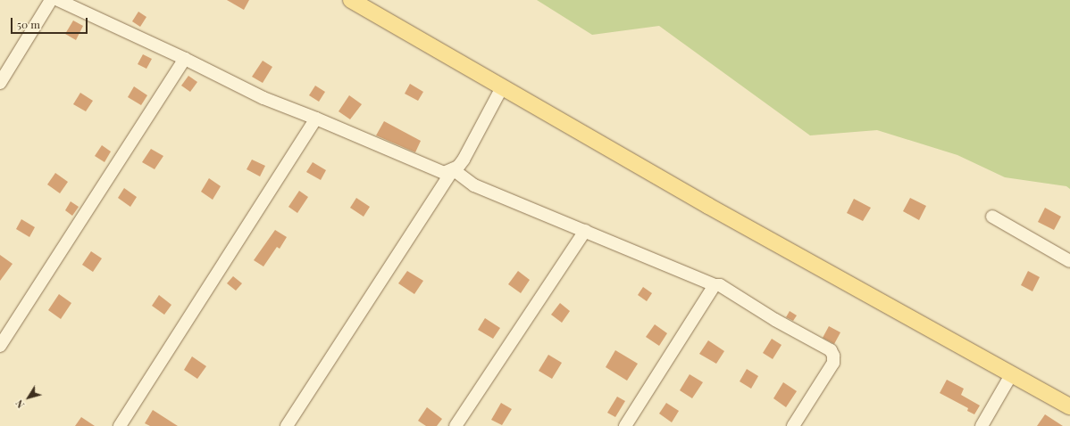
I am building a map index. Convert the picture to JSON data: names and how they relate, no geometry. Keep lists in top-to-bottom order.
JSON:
{
  "scale_bar": "50 m",
  "north": "bottom left"
}
